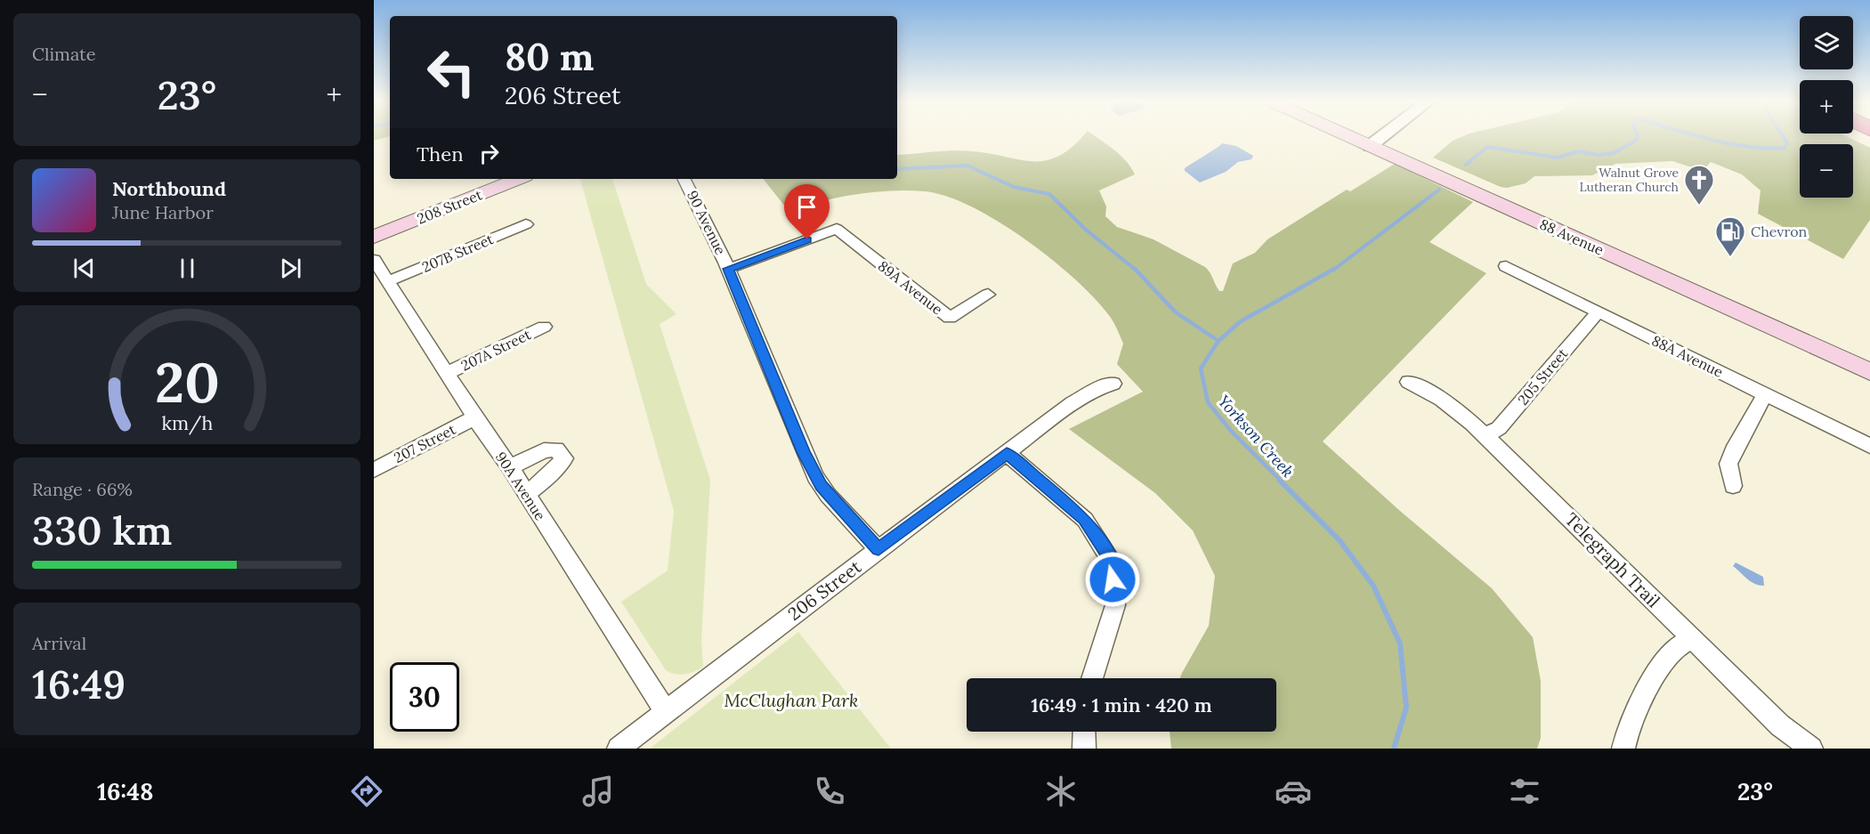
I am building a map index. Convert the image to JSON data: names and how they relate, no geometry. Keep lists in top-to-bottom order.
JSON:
{
  "streets": {
    "main road": ["208 Street", "88 Avenue"],
    "street": [
      "90 Avenue",
      "207B Street",
      "89A Avenue",
      "207A Street",
      "88A Avenue",
      "205 Street",
      "207 Street",
      "90A Avenue",
      "Telegraph Trail",
      "206 Street"
    ]
  },
  "crossings": [
    ["90 Avenue", "89A Avenue"],
    ["90 Avenue", "206 Street"],
    ["207B Street", "90A Avenue"],
    ["207A Street", "90A Avenue"],
    ["88A Avenue", "205 Street"],
    ["205 Street", "Telegraph Trail"],
    ["207 Street", "90A Avenue"],
    ["90A Avenue", "206 Street"]
  ],
  "water": ["Yorkson Creek"],
  "parks": ["McClughan Park"],
  "places": {
    "church": ["Walnut Grove Lutheran Church"],
    "fuel station": ["Chevron"]
  },
  "page": {
    "tile": [
      "Climate",
      ["Range · 66%", "330 km"],
      ["Arrival", "16:49"]
    ],
    "map_buttons": ["+", "−"],
    "turn": ["80 m", "206 Street"],
    "heat": ["−", "23°", "+"],
    "then": "Then",
    "song": ["Northbound", "June Harbor"],
    "limit": "30",
    "trip": "16:49 · 1 min · 420 m",
    "tabs": ["16:48", "23°"],
    "gauge": ["20", "km/h"]
  }
}
